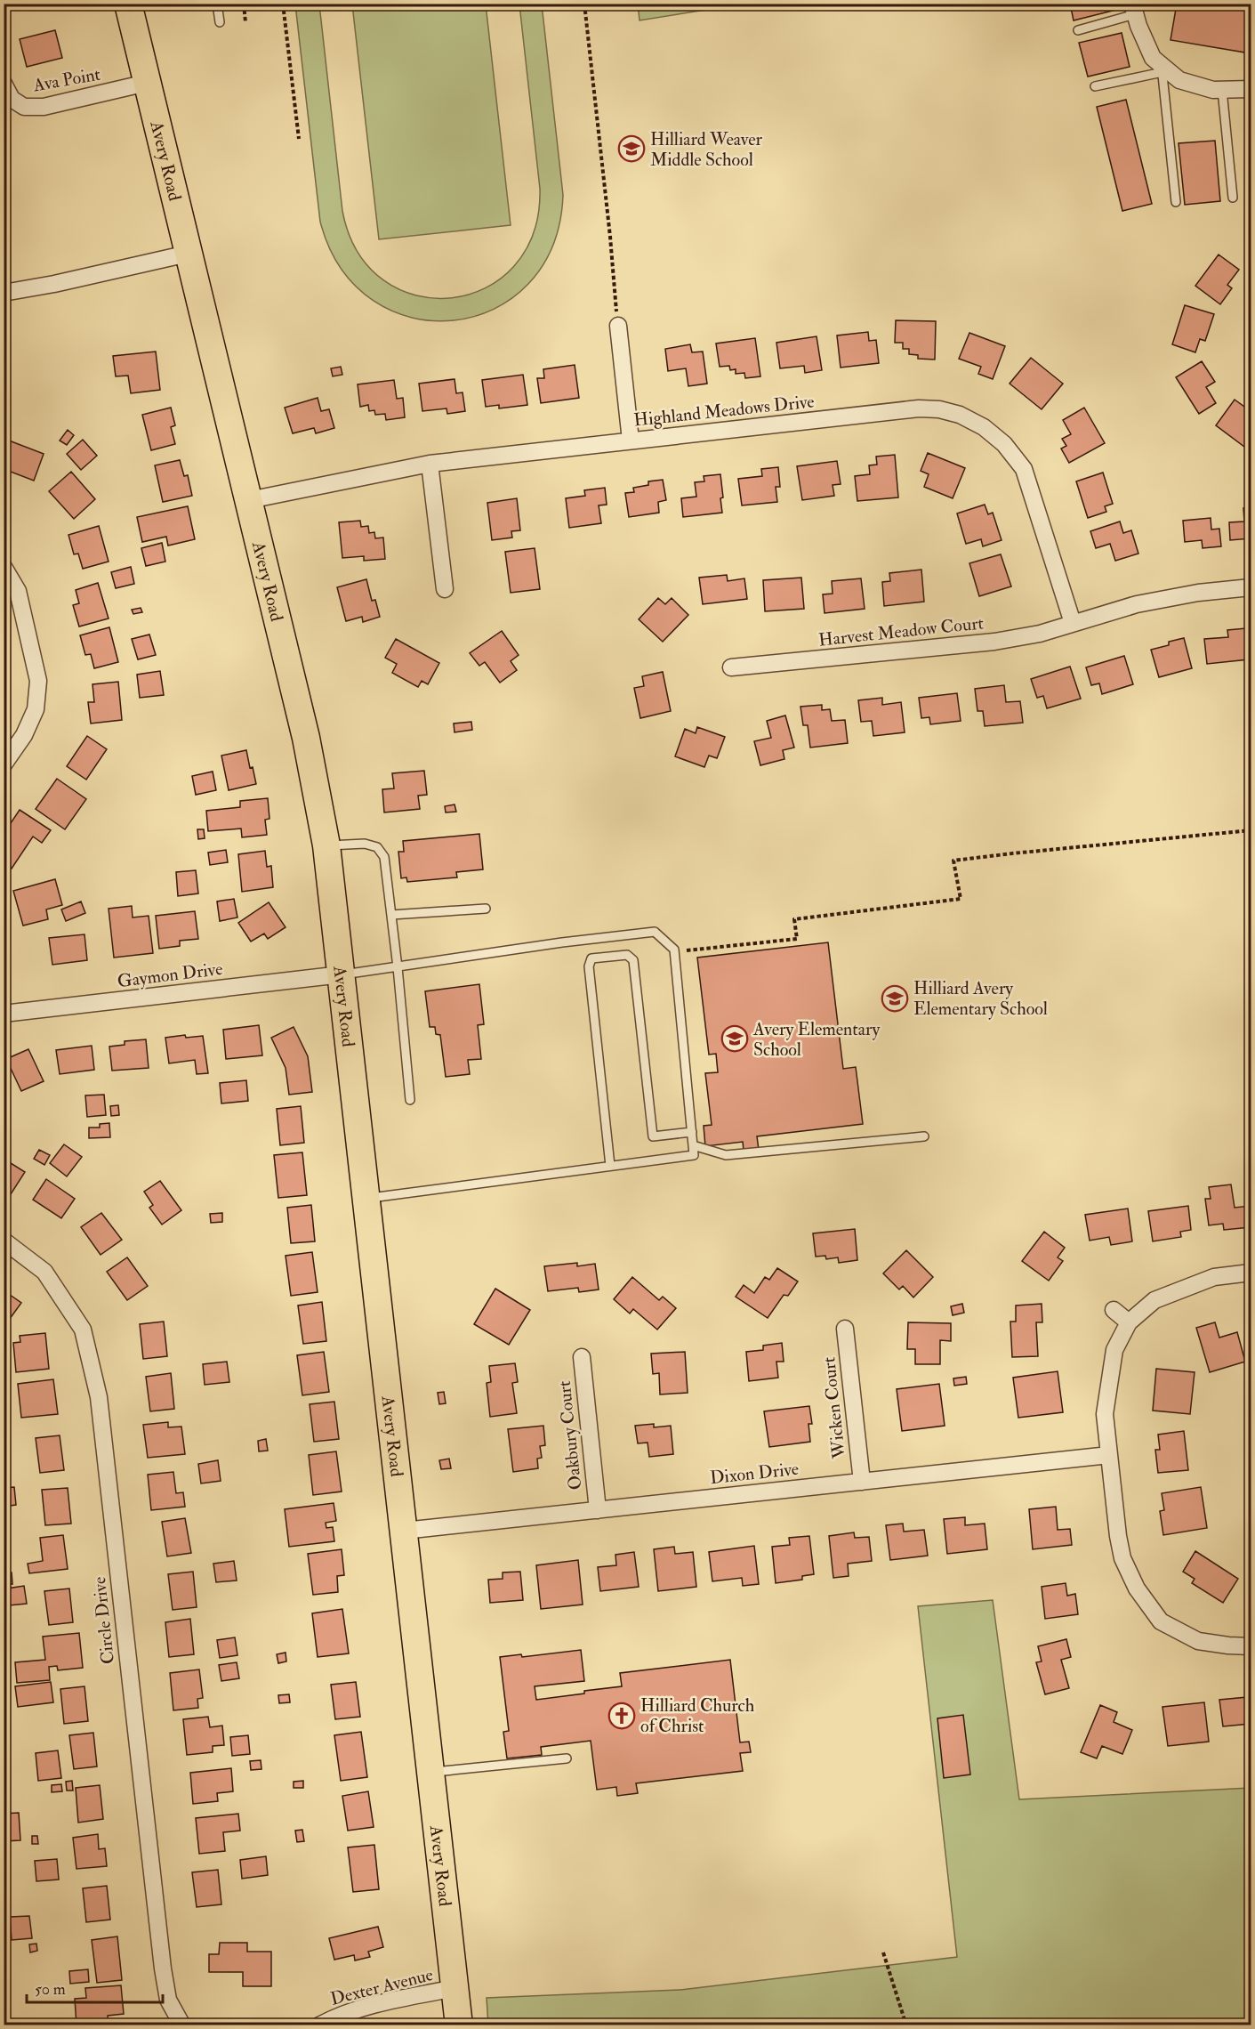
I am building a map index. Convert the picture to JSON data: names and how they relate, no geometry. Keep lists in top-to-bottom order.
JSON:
{
  "streets": {
    "main road": ["Avery Road"],
    "street": [
      "Ava Point",
      "Highland Meadows Drive",
      "Harvest Meadow Court",
      "Gaymon Drive",
      "Wicken Court",
      "Oakbury Court",
      "Dixon Drive",
      "Circle Drive",
      "Dexter Avenue"
    ]
  },
  "crossings": [
    ["Ava Point", "Avery Road"],
    ["Avery Road", "Highland Meadows Drive"],
    ["Avery Road", "Gaymon Drive"],
    ["Avery Road", "Dixon Drive"],
    ["Avery Road", "Dexter Avenue"],
    ["Highland Meadows Drive", "Harvest Meadow Court"],
    ["Wicken Court", "Dixon Drive"],
    ["Oakbury Court", "Dixon Drive"]
  ],
  "places": {
    "school or university": ["Hilliard Weaver Middle School", "Hilliard Avery Elementary School", "Avery Elementary School"],
    "church": ["Hilliard Church of Christ"]
  },
  "scale_bar": "50 m"
}
